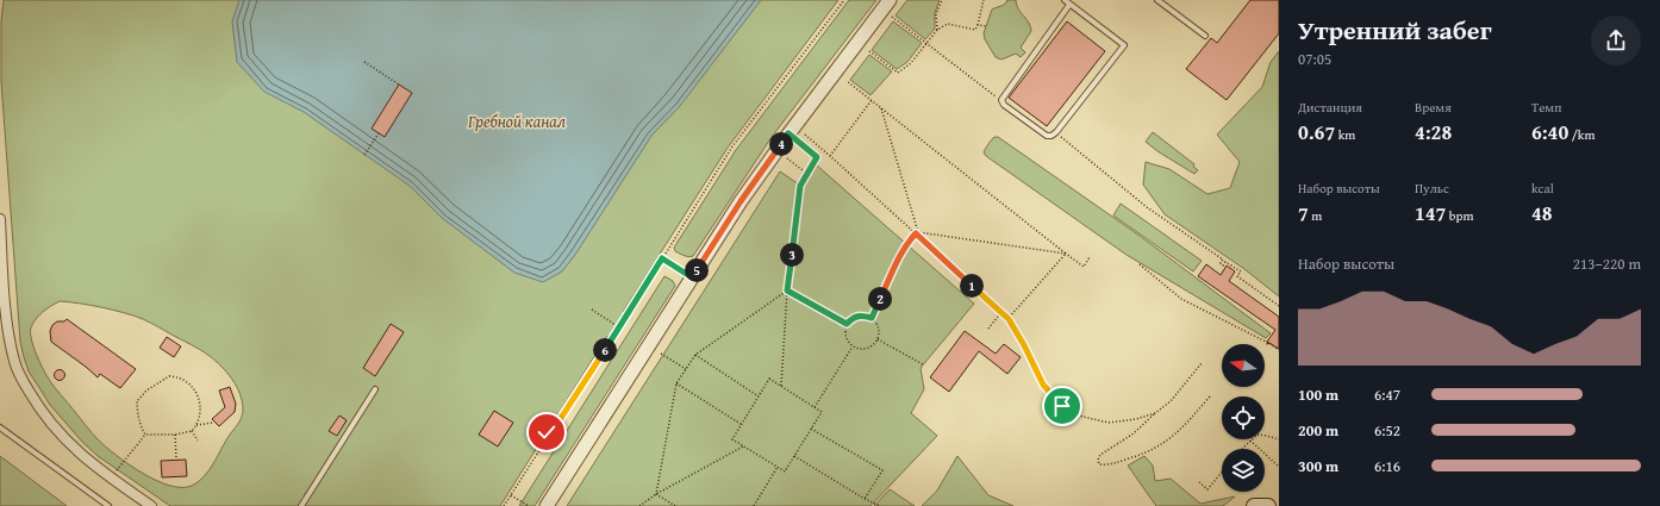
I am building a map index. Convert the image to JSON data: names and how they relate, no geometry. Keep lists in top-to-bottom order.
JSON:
{
  "water": ["Гребной канал"],
  "north": "left",
  "page": {
    "heading": ["Утренний забег", "07:05"],
    "stats": [
      ["Дистанция", "0.67 km"],
      ["Время", "4:28"],
      ["Темп", "6:40 /km"],
      ["Набор высоты", "7 m"],
      ["Пульс", "147 bpm"],
      ["kcal", "48"]
    ],
    "pins": [
      "4",
      "3",
      "5",
      "1",
      "2",
      "6"
    ],
    "chart": ["Набор высоты", "213–220 m"],
    "list": [
      {
        "name": "100 m",
        "note": "6:47"
      },
      {
        "name": "200 m",
        "note": "6:52"
      },
      {
        "name": "300 m",
        "note": "6:16"
      }
    ]
  }
}
